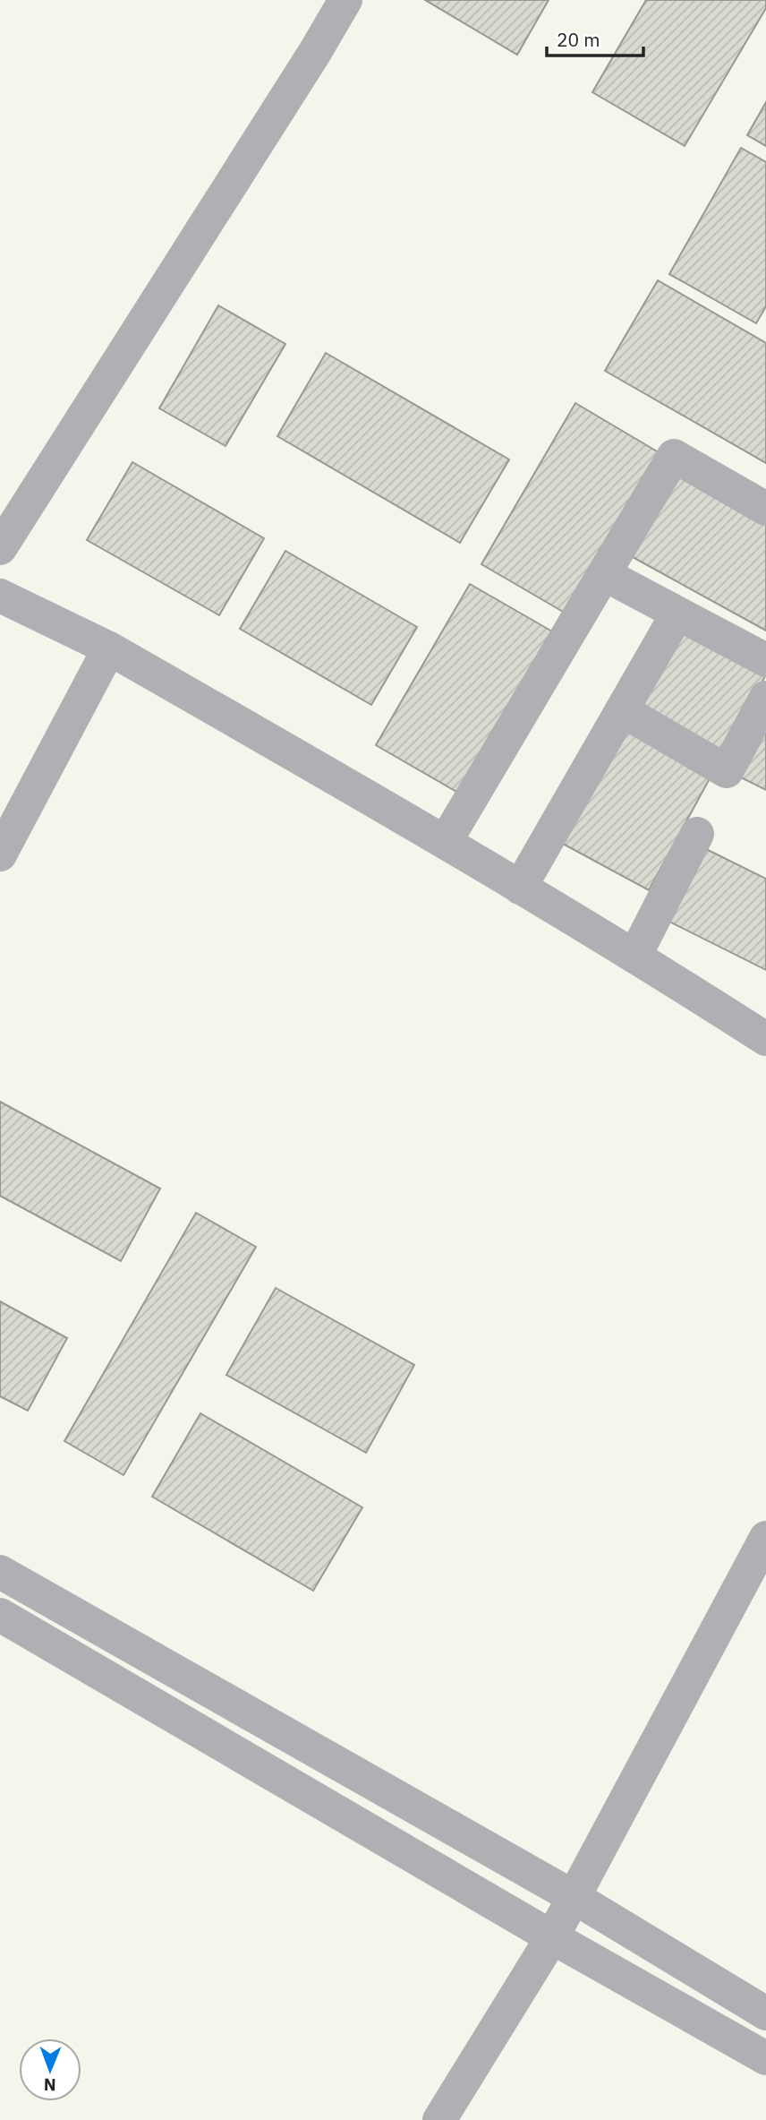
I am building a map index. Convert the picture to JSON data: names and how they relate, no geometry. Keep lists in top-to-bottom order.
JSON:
{
  "scale_bar": "20 m",
  "north": "bottom"
}
